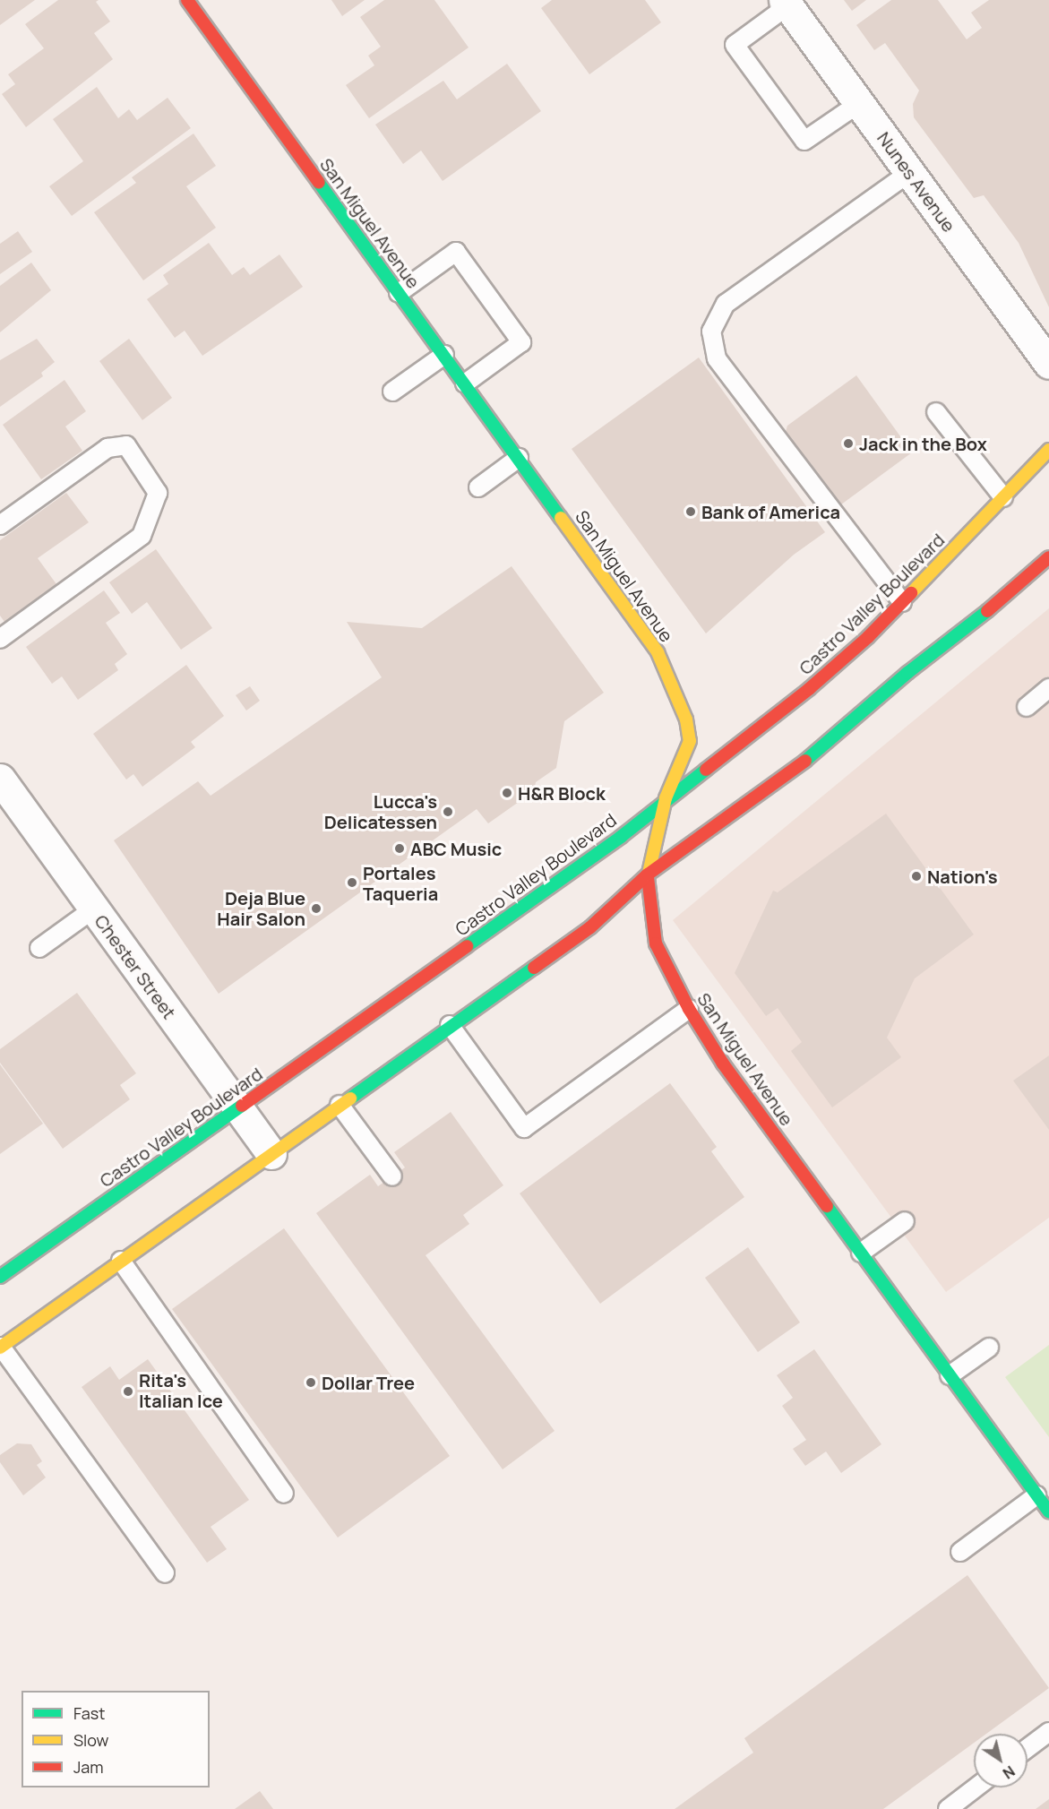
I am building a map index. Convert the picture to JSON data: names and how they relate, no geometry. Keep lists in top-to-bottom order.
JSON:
{
  "streets": {
    "main road": ["San Miguel Avenue", "Castro Valley Boulevard"],
    "street": ["Nunes Avenue", "Chester Street"]
  },
  "crossings": [
    ["San Miguel Avenue", "Castro Valley Boulevard"],
    ["Castro Valley Boulevard", "Chester Street"]
  ],
  "places": [
    "Jack in the Box",
    "Bank of America",
    "H&R Block",
    "Lucca's Delicatessen",
    "ABC Music",
    "Nation's",
    "Portales Taqueria",
    "Deja Blue Hair Salon",
    "Dollar Tree",
    "Rita's Italian Ice"
  ],
  "legend": ["Fast", "Slow", "Jam"],
  "north": "bottom right"
}
